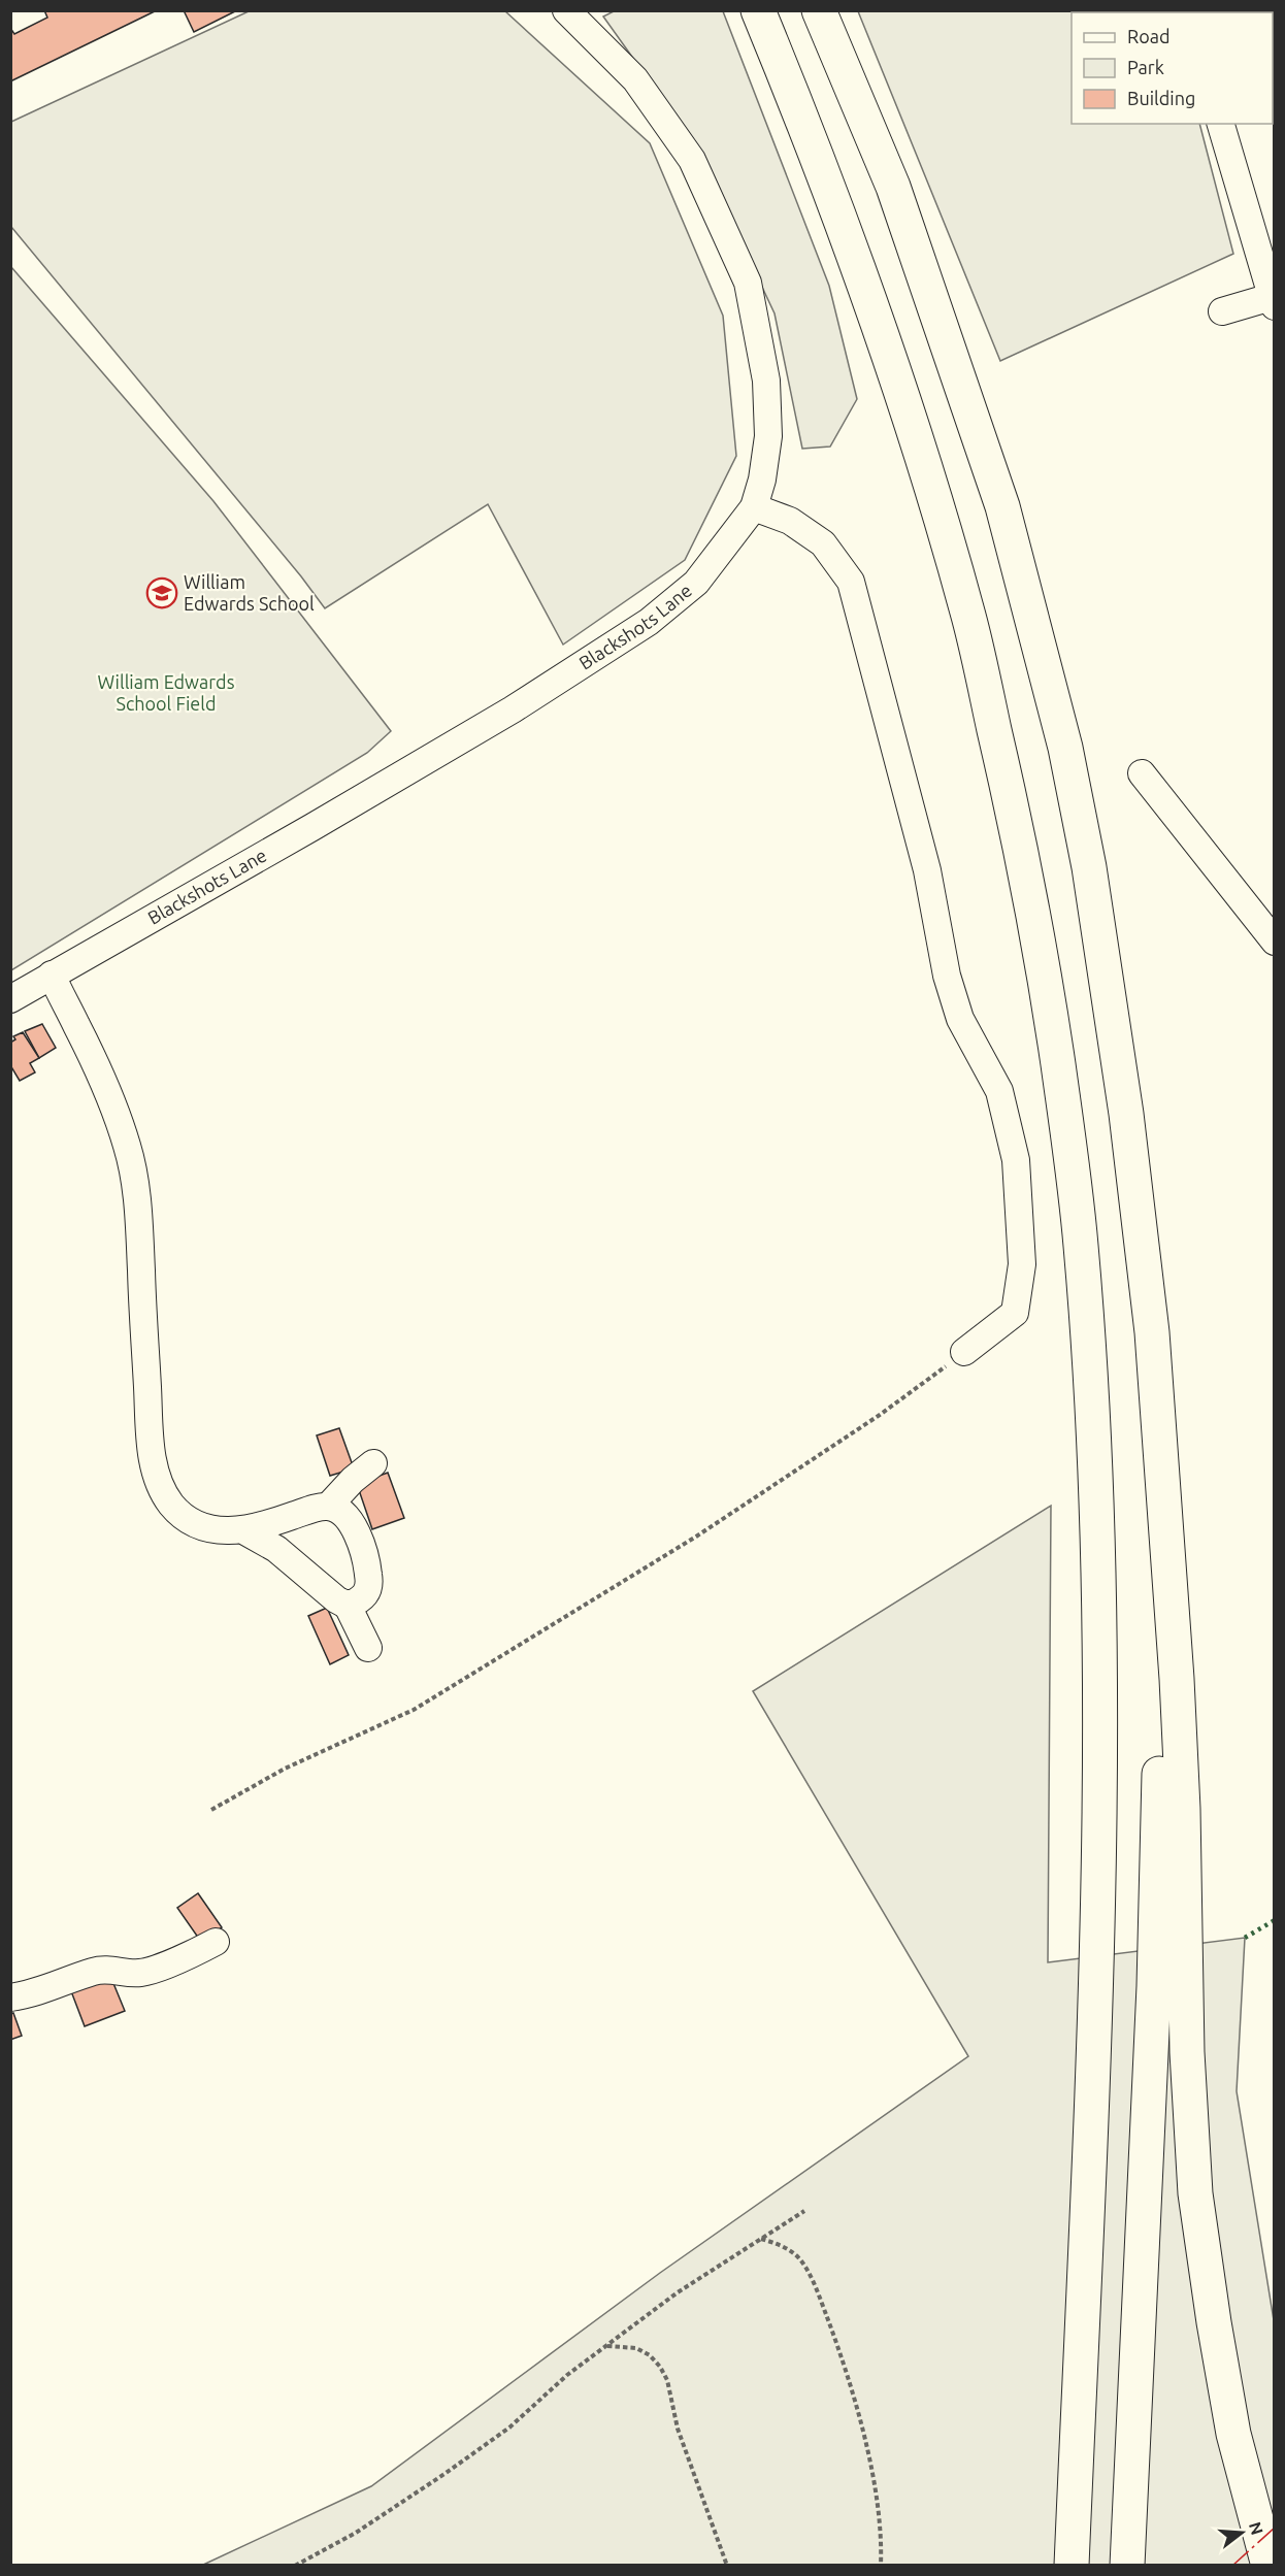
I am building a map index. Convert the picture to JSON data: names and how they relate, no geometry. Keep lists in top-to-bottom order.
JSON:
{
  "streets": {
    "street": ["Blackshots Lane"]
  },
  "parks": ["William Edwards School Field"],
  "places": {
    "school or university": ["William Edwards School"]
  },
  "legend": ["Road", "Park", "Building"],
  "north": "right"
}
